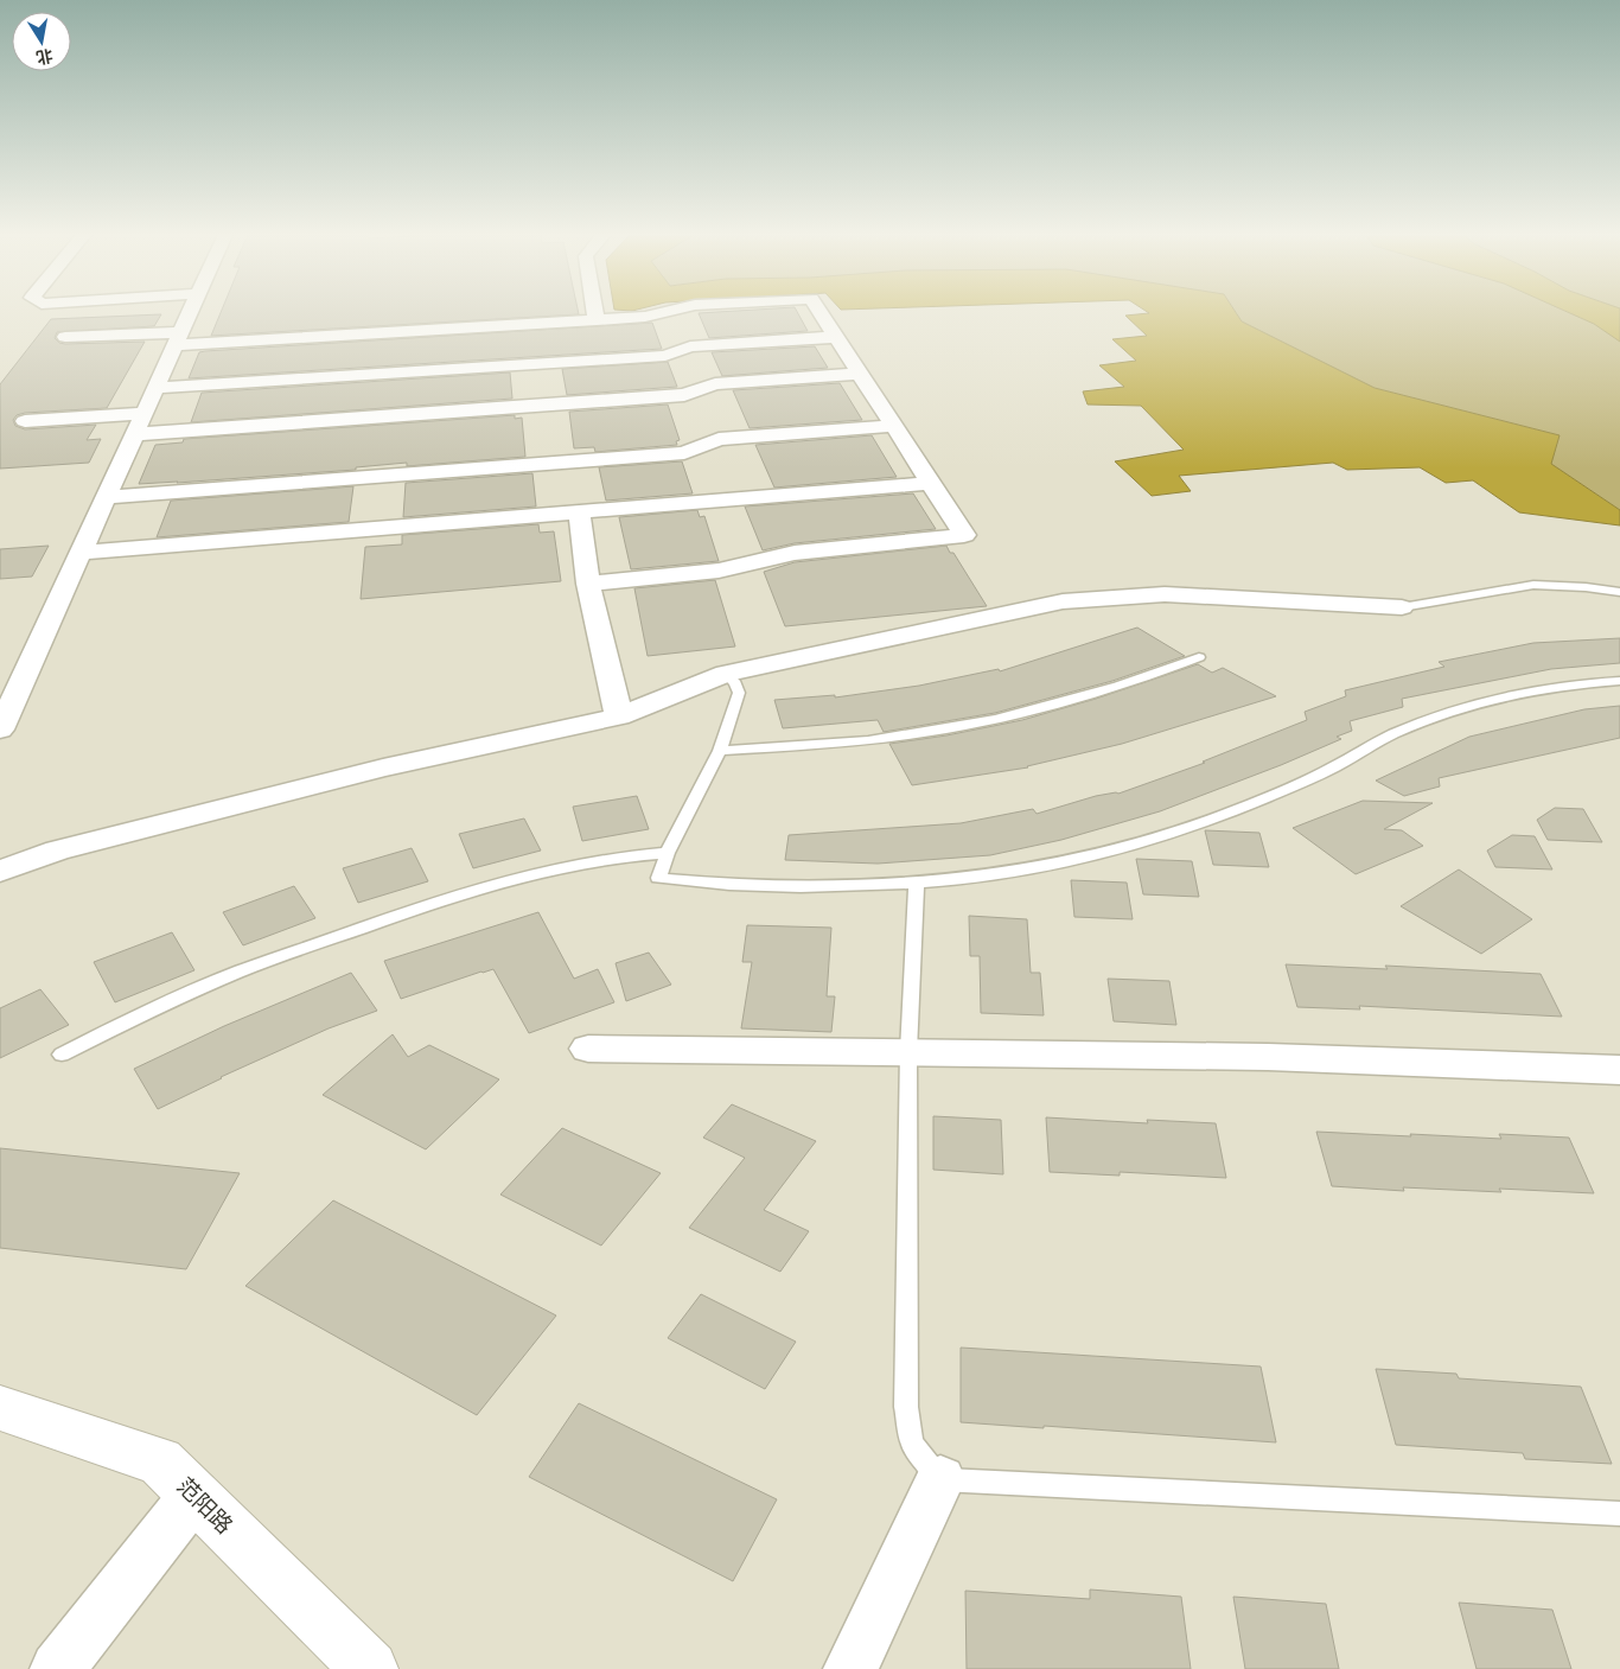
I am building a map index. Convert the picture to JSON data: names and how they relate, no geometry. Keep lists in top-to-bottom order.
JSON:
{
  "streets": {
    "street": ["范阳路"]
  },
  "north": "bottom"
}
